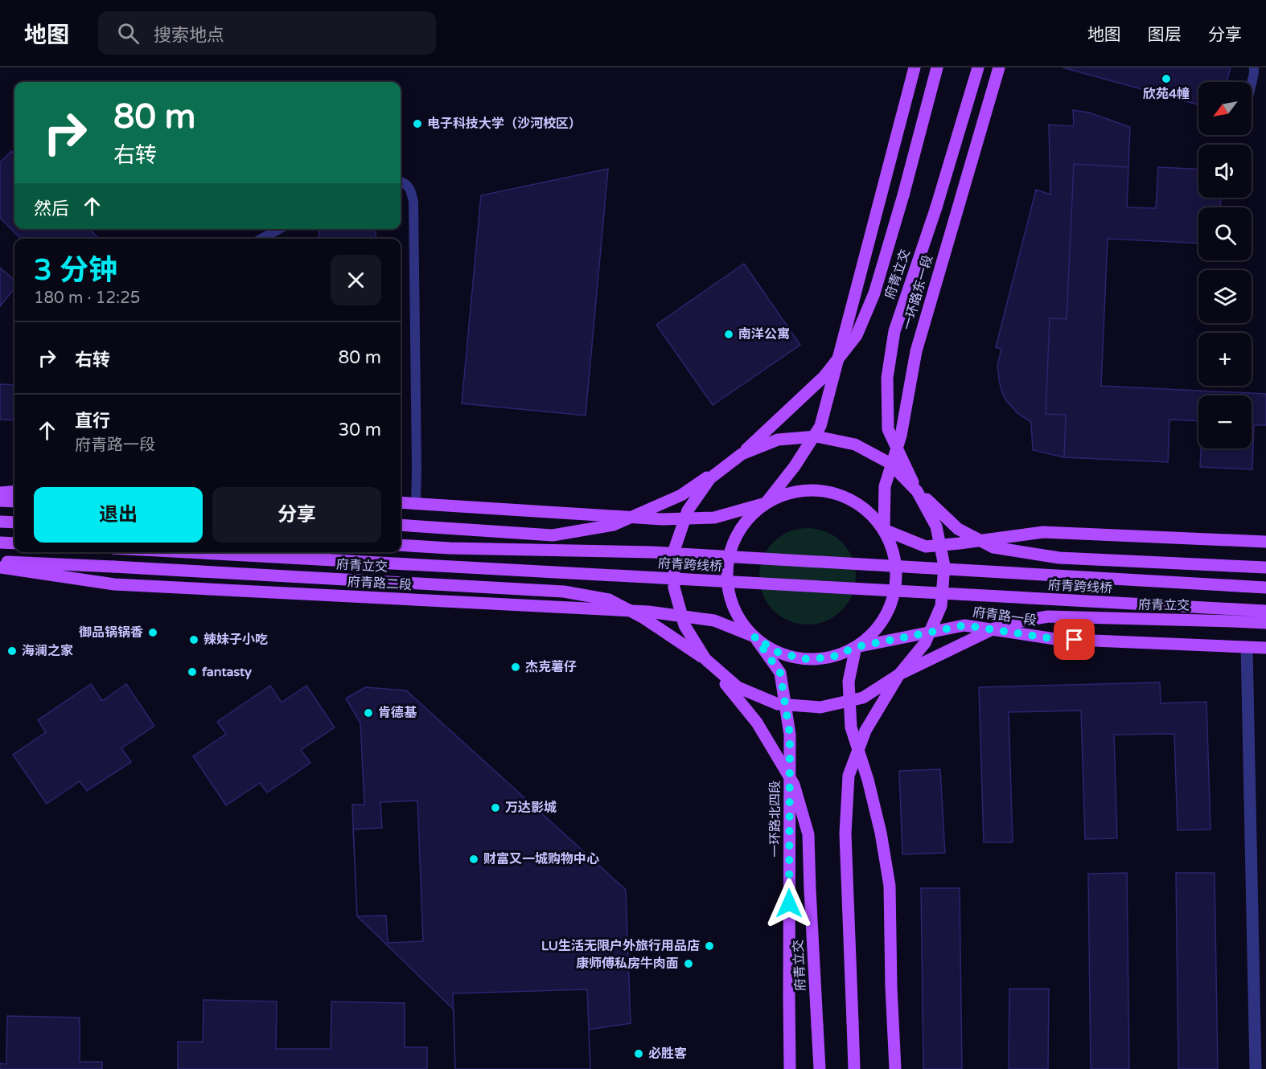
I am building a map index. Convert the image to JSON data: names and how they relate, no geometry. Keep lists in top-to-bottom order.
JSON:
{
  "streets": {
    "main road": [
      "府青立交",
      "一环路东一段",
      "府青跨线桥",
      "府青路二段",
      "府青路一段",
      "一环路北四段"
    ]
  },
  "crossings": [
    ["一环路东一段", "府青路二段"],
    ["一环路东一段", "府青路一段"],
    ["一环路东一段", "一环路北四段"],
    ["府青路二段", "府青路一段"],
    ["府青路二段", "一环路北四段"],
    ["府青路一段", "一环路北四段"]
  ],
  "places": [
    "欣苑4幢",
    "电子科技大学（沙河校区）",
    "南洋公寓",
    "御品锅锅香",
    "辣妹子小吃",
    "海澜之家",
    "杰克薯仔",
    "fantasty",
    "肯德基",
    "万达影城",
    "财富又一城购物中心",
    "LU生活无限户外旅行用品店",
    "康师傅私房牛肉面",
    "必胜客"
  ],
  "north": "bottom left",
  "page": {
    "header": "地图",
    "search": "搜索地点",
    "nav": ["地图", "图层", "分享"],
    "map_buttons": ["+", "−"],
    "turn": ["80 m", "右转"],
    "then": "然后",
    "heading": ["3 分钟", "180 m · 12:25"],
    "list": [
      {
        "name": "右转",
        "value": "80 m"
      },
      {
        "name": "直行",
        "note": "府青路一段",
        "value": "30 m"
      }
    ],
    "buttons": ["退出", "分享"]
  }
}
